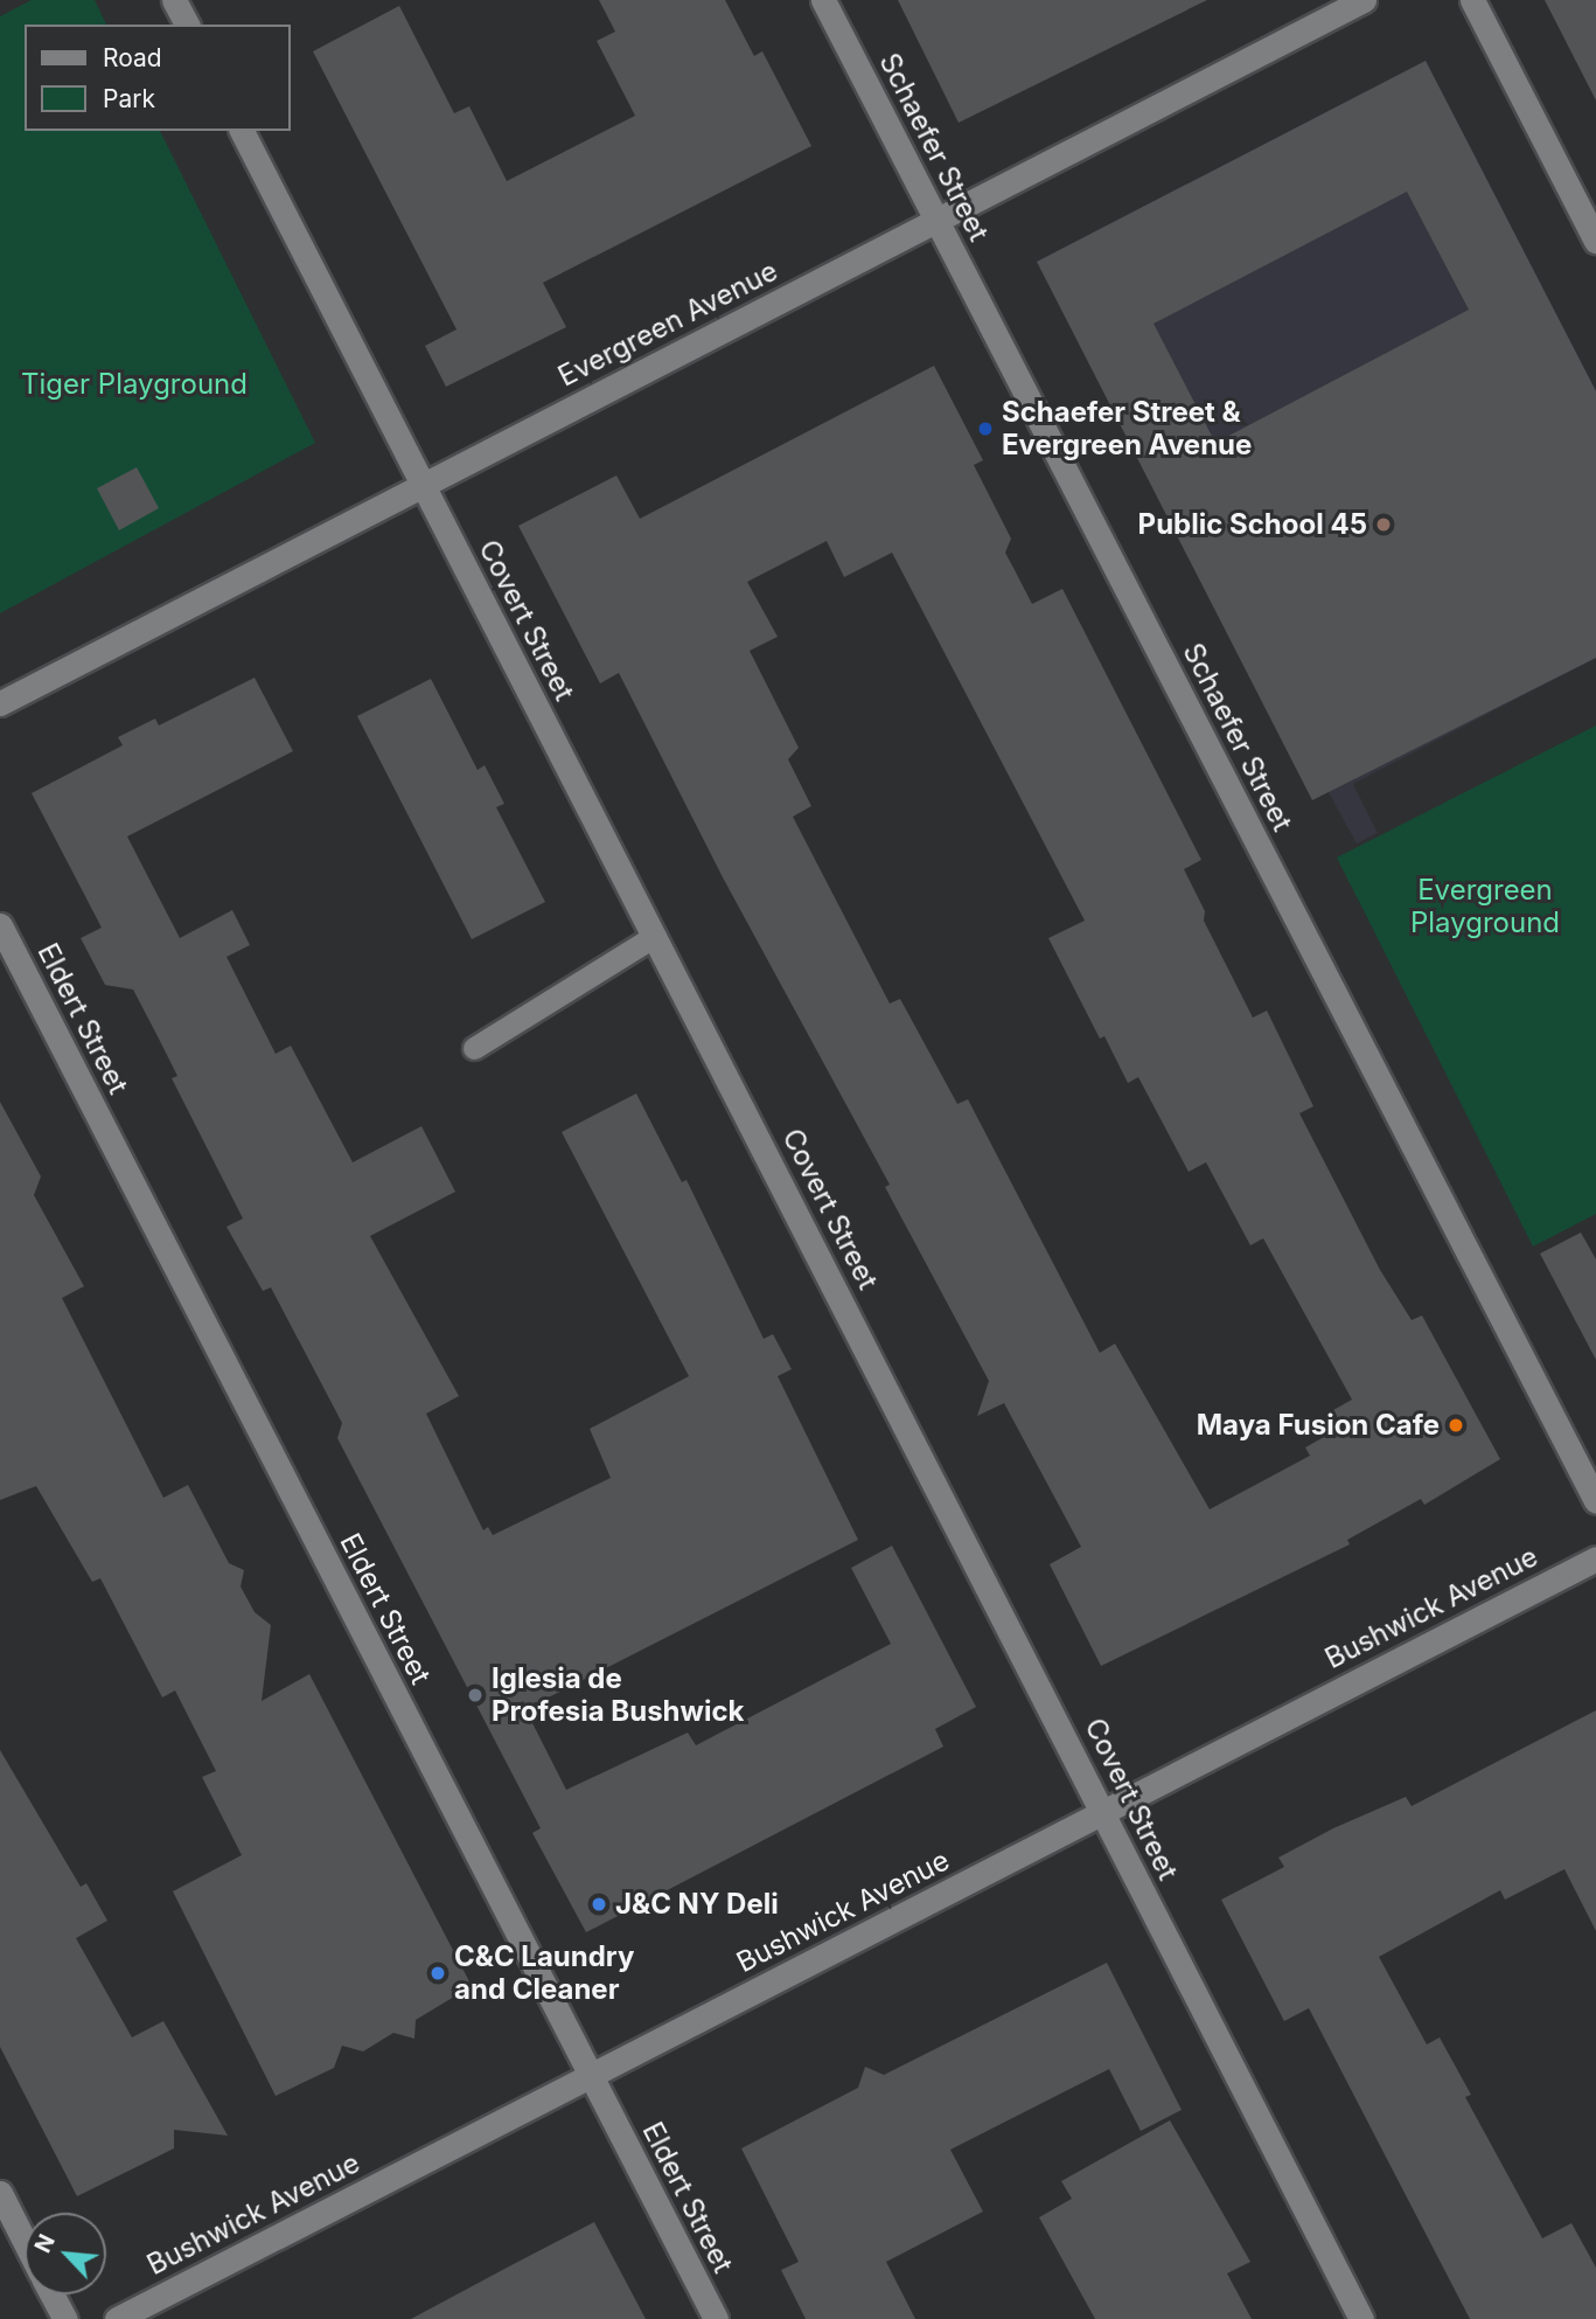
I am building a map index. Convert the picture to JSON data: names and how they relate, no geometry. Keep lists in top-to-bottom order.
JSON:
{
  "streets": {
    "street": [
      "Schaefer Street",
      "Evergreen Avenue",
      "Covert Street",
      "Eldert Street",
      "Bushwick Avenue"
    ]
  },
  "crossings": [
    ["Schaefer Street", "Evergreen Avenue"],
    ["Evergreen Avenue", "Covert Street"],
    ["Covert Street", "Bushwick Avenue"],
    ["Eldert Street", "Bushwick Avenue"]
  ],
  "parks": ["Tiger Playground", "Evergreen Playground"],
  "places": [
    "Schaefer Street & Evergreen Avenue",
    "Public School 45",
    "Maya Fusion Cafe",
    "Iglesia de Profesia Bushwick",
    "J&C NY Deli",
    "C&C Laundry and Cleaner"
  ],
  "legend": ["Road", "Park"],
  "north": "top left"
}
